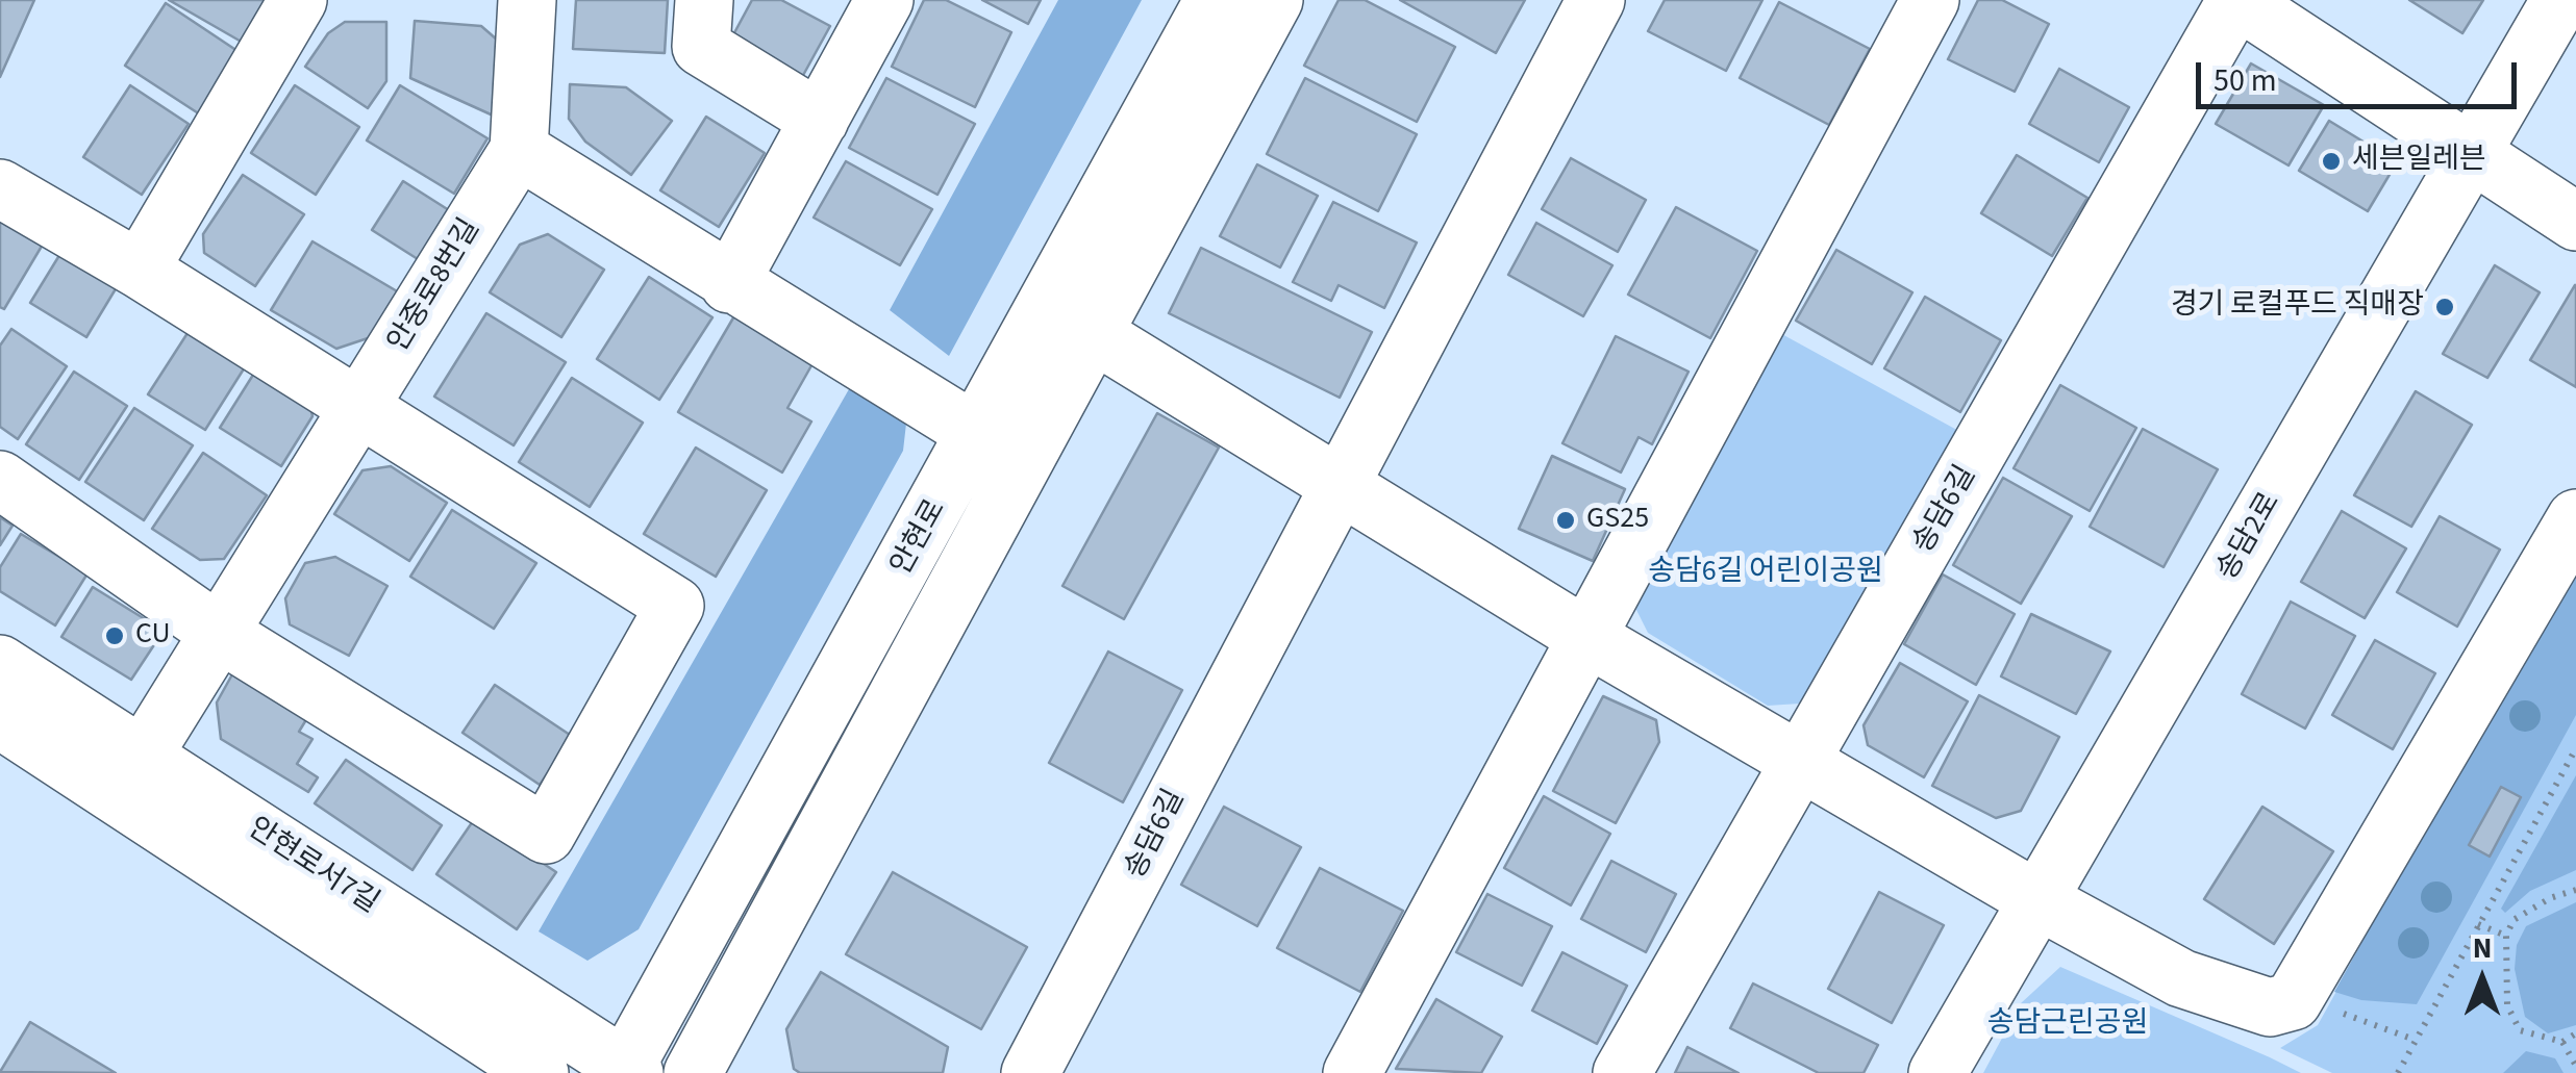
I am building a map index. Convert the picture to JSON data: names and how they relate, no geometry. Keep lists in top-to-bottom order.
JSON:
{
  "streets": {
    "street": [
      "안중로8번길",
      "송담6길",
      "송담2로",
      "안현로",
      "안현로서7길"
    ]
  },
  "crossings": [
    ["안중로8번길", "안현로서7길"],
    ["송담6길", "송담2로"],
    ["안현로", "안현로서7길"]
  ],
  "parks": ["송담6길 어린이공원", "송담근린공원"],
  "places": [
    "세븐일레븐",
    "경기 로컬푸드 직매장",
    "GS25",
    "CU"
  ],
  "scale_bar": "50 m",
  "north": "top"
}
